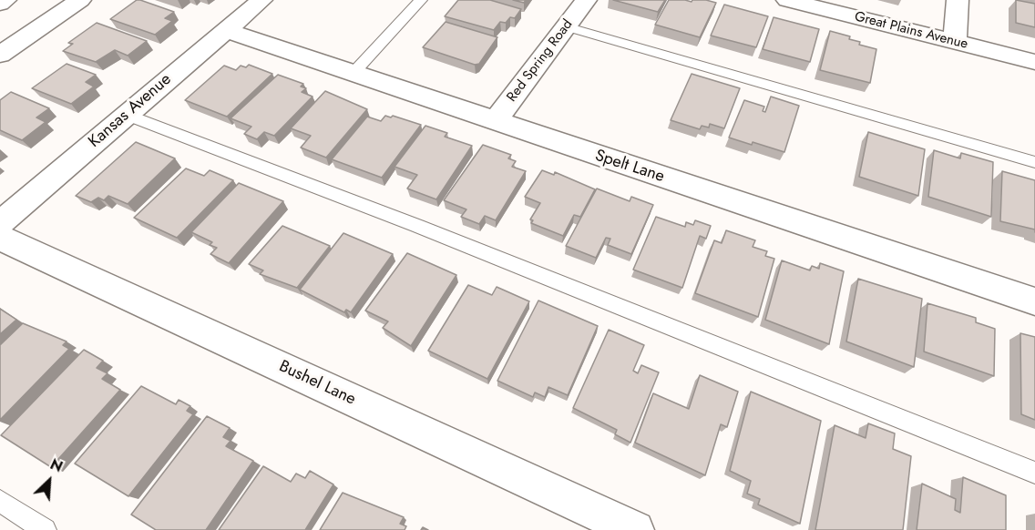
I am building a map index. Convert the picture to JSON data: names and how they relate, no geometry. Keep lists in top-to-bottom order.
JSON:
{
  "streets": {
    "main road": [
      "Great Plains Avenue",
      "Red Spring Road",
      "Kansas Avenue",
      "Spelt Lane",
      "Bushel Lane"
    ]
  },
  "crossings": [
    ["Red Spring Road", "Spelt Lane"],
    ["Kansas Avenue", "Spelt Lane"]
  ],
  "north": "top right"
}
